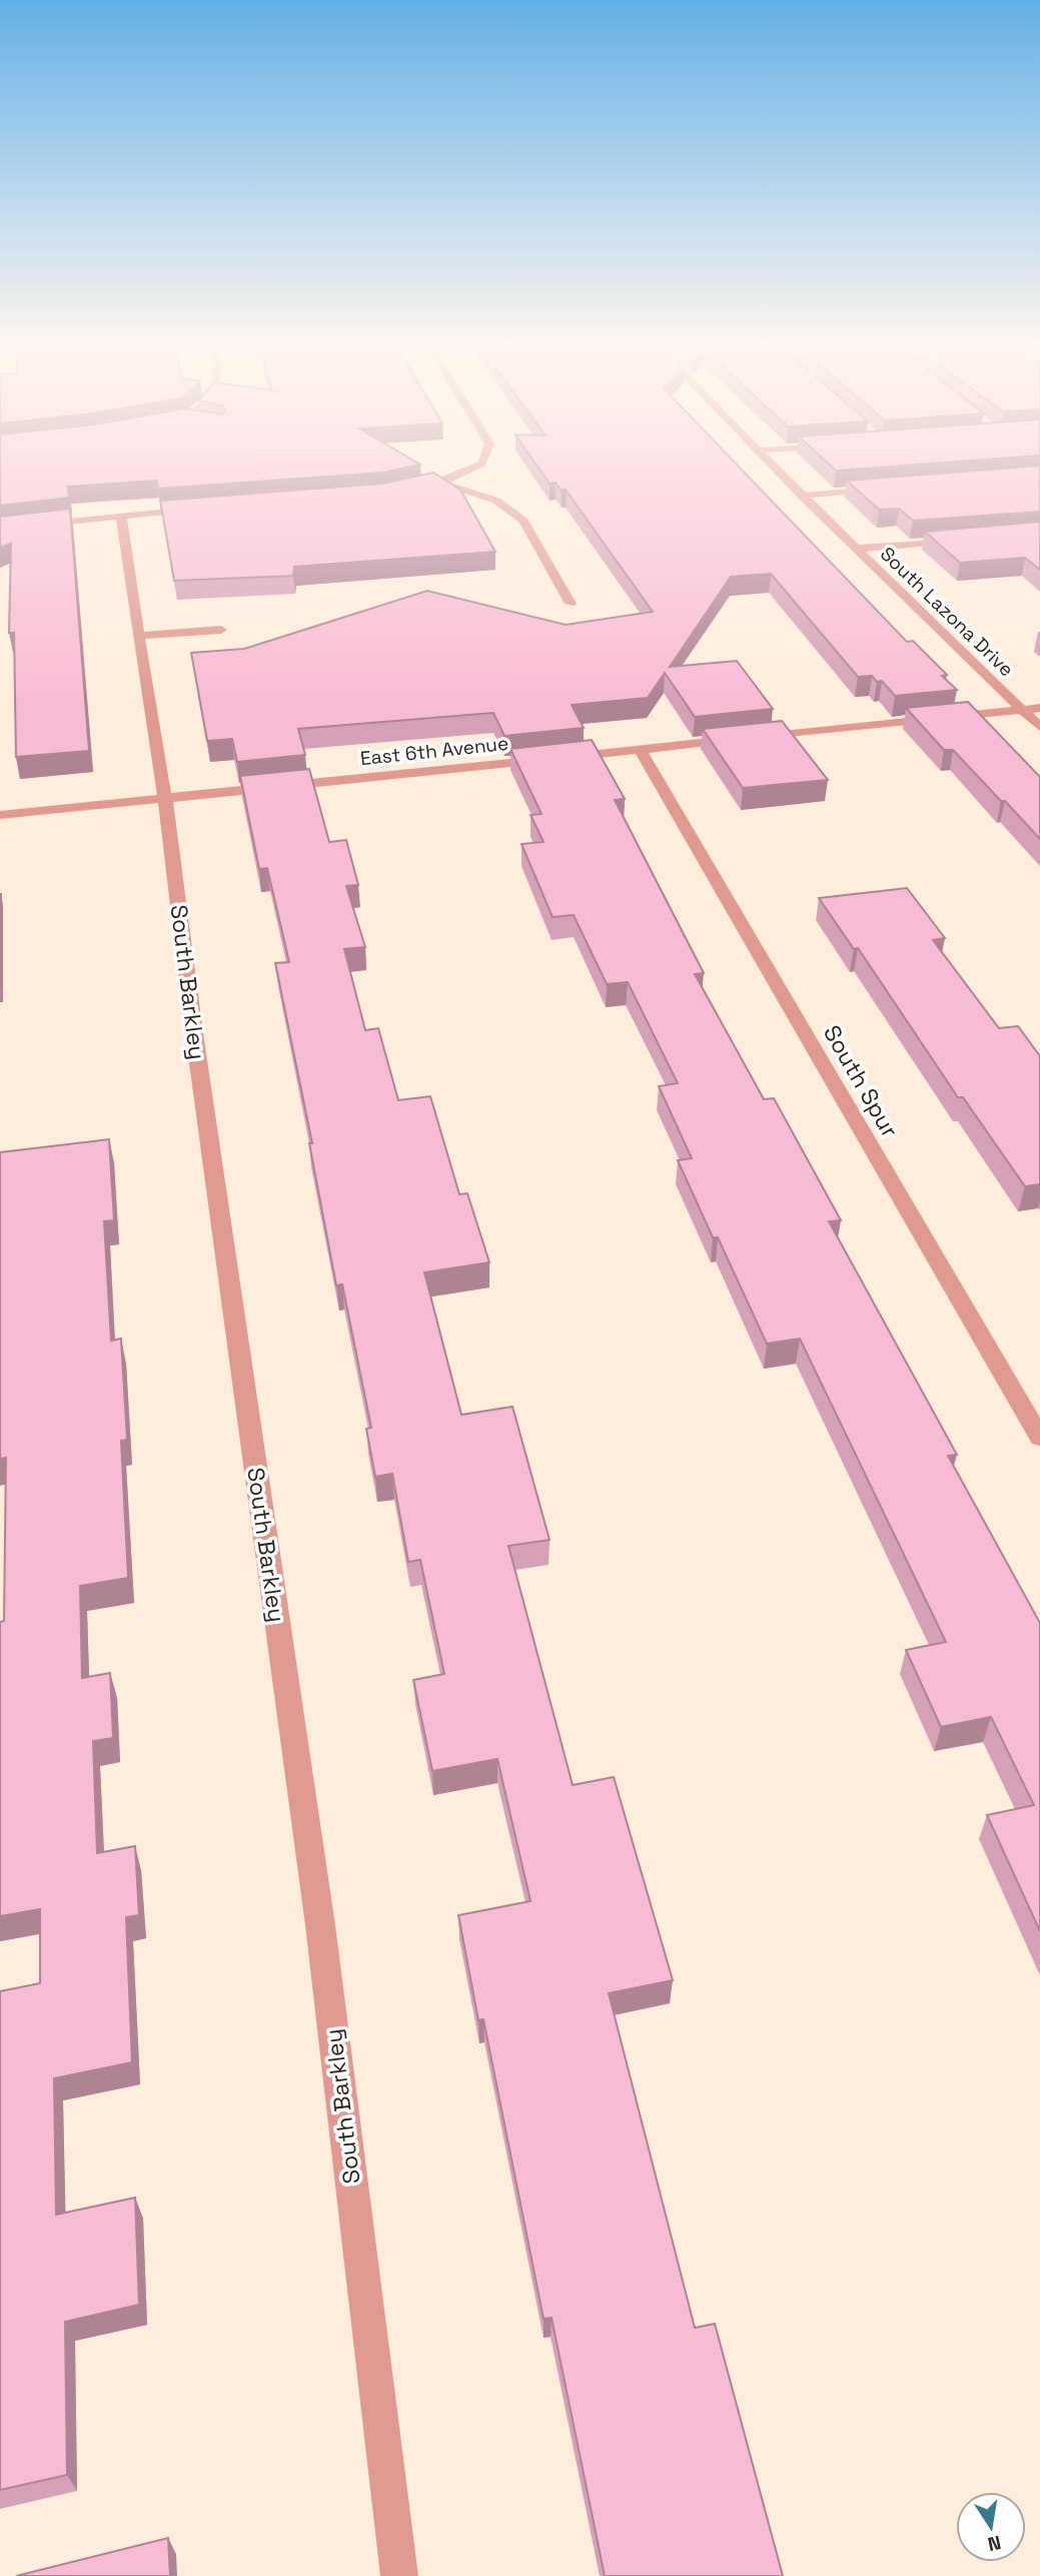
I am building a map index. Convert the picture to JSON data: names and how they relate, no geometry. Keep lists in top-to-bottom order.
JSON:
{
  "streets": {
    "street": [
      "South Lazona Drive",
      "East 6th Avenue",
      "South Barkley",
      "South Spur"
    ]
  },
  "crossings": [
    ["South Lazona Drive", "East 6th Avenue"],
    ["East 6th Avenue", "South Barkley"],
    ["East 6th Avenue", "South Spur"]
  ],
  "north": "bottom"
}
